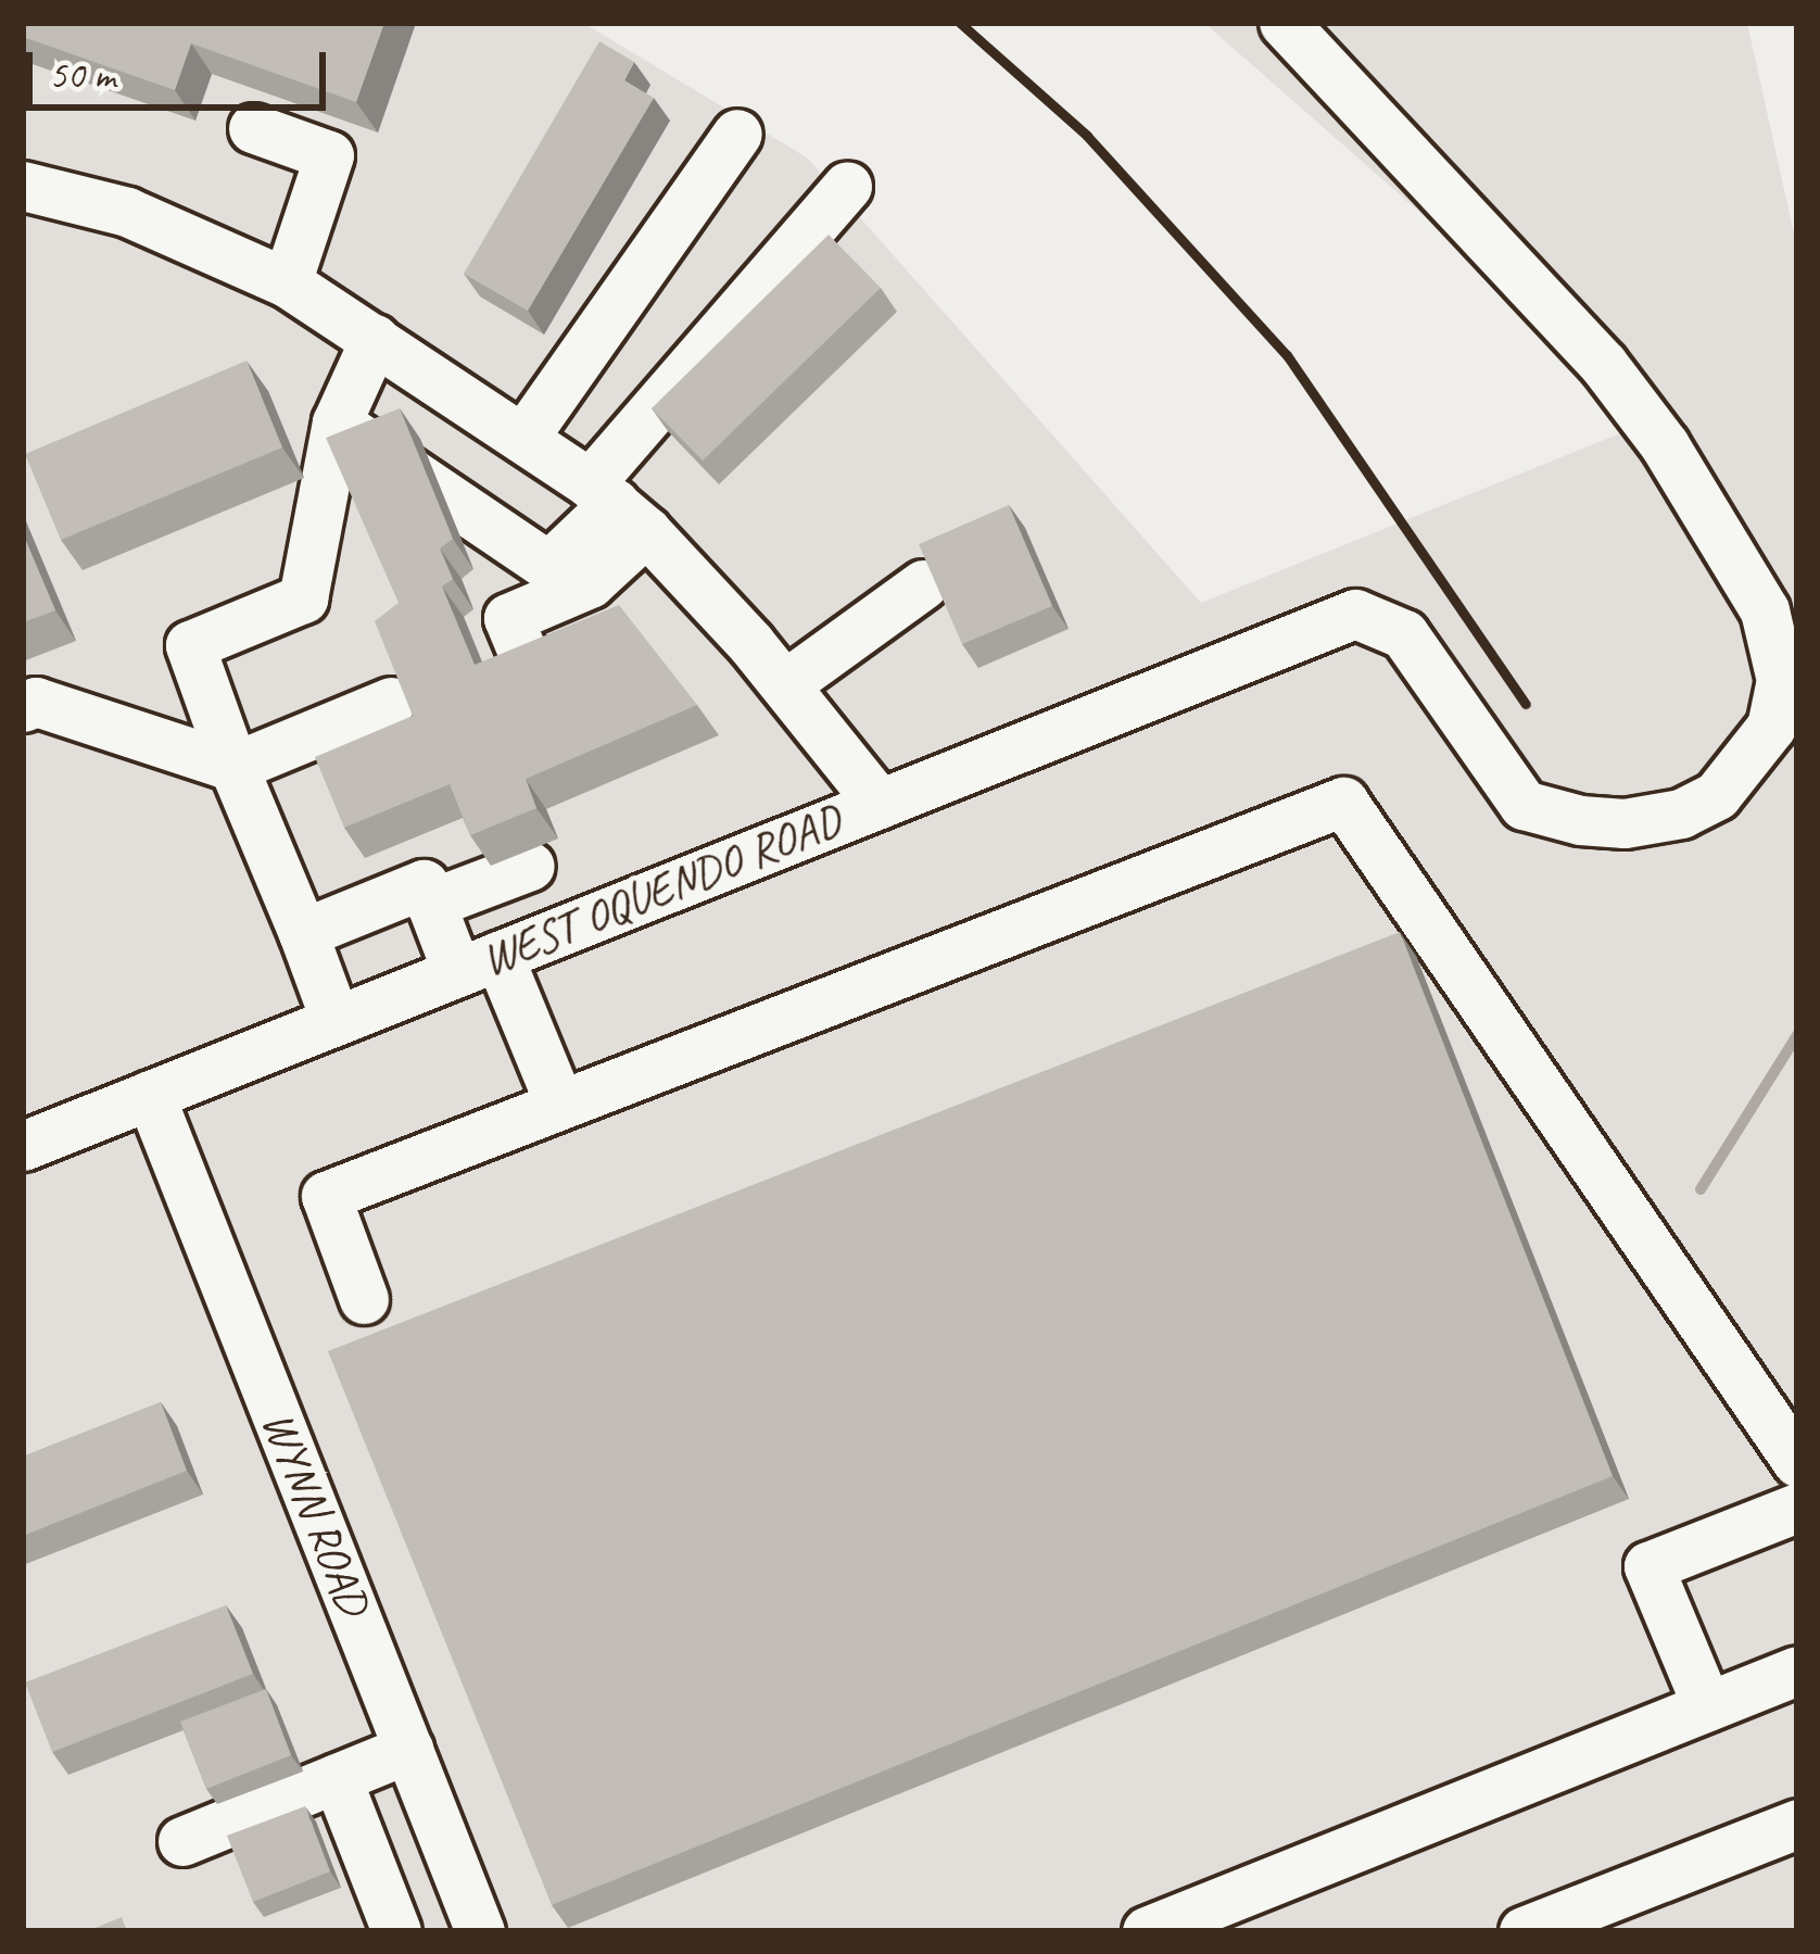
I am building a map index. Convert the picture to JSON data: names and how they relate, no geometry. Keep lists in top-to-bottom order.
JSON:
{
  "streets": {
    "street": ["WEST OQUENDO ROAD", "WYNN ROAD"]
  },
  "crossings": [
    ["WEST OQUENDO ROAD", "WYNN ROAD"]
  ],
  "scale_bar": "50 m"
}
